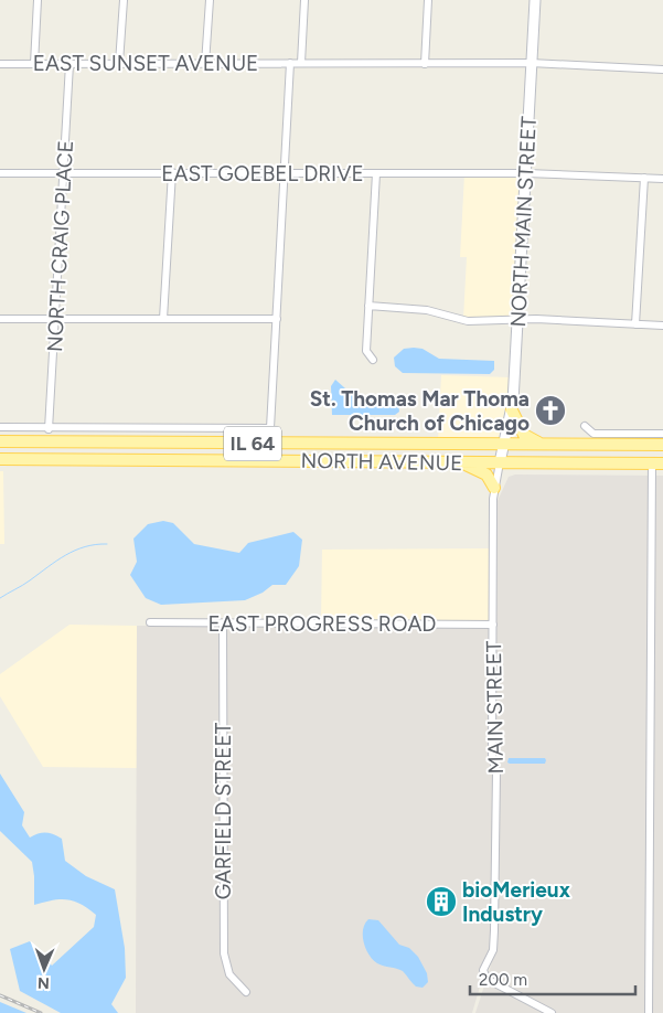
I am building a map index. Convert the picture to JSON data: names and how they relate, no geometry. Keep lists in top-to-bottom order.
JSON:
{
  "streets": {
    "main road": ["IL 64", "NORTH AVENUE"],
    "street": [
      "EAST SUNSET AVENUE",
      "EAST GOEBEL DRIVE",
      "NORTH MAIN STREET",
      "NORTH CRAIG PLACE",
      "EAST PROGRESS ROAD",
      "MAIN STREET",
      "GARFIELD STREET"
    ]
  },
  "crossings": [
    ["EAST SUNSET AVENUE", "NORTH CRAIG PLACE"],
    ["EAST GOEBEL DRIVE", "NORTH MAIN STREET"],
    ["EAST GOEBEL DRIVE", "NORTH CRAIG PLACE"],
    ["NORTH MAIN STREET", "NORTH AVENUE"],
    ["NORTH MAIN STREET", "MAIN STREET"],
    ["NORTH AVENUE", "MAIN STREET"],
    ["EAST PROGRESS ROAD", "MAIN STREET"],
    ["EAST PROGRESS ROAD", "GARFIELD STREET"]
  ],
  "places": {
    "church": ["St. Thomas Mar Thoma Church of Chicago"],
    "building": ["bioMerieux Industry"]
  },
  "scale_bar": "200 m",
  "north": "bottom"
}
